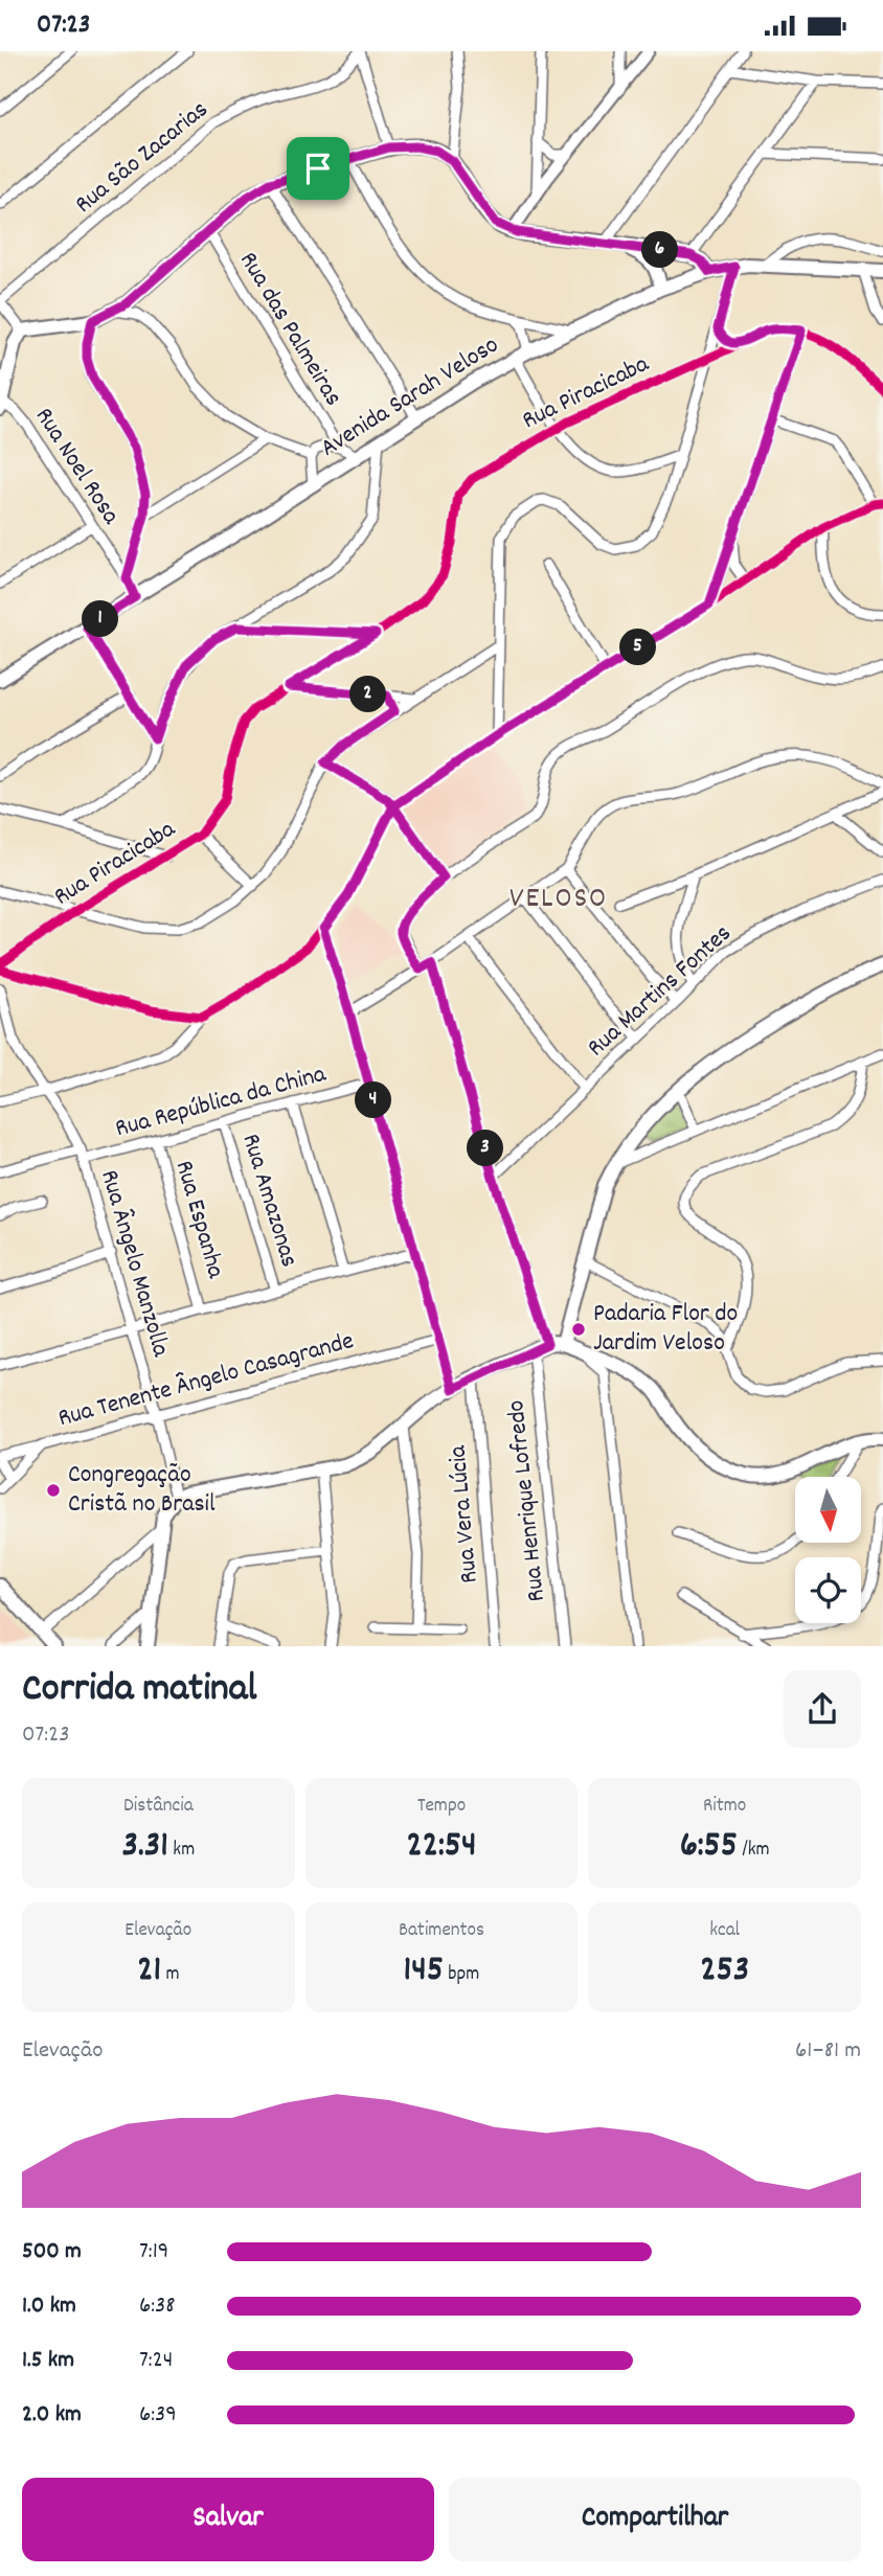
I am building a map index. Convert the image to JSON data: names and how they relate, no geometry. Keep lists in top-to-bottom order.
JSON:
{
  "streets": {
    "main road": ["Avenida Sarah Veloso"],
    "street": [
      "Rua São Zacarias",
      "Rua das Palmeiras",
      "Rua Piracicaba",
      "Rua Noel Rosa",
      "Rua Martins Fontes",
      "Rua República da China",
      "Rua Amazonas",
      "Rua Espanha",
      "Rua Ângelo Manzolla",
      "Rua Tenente Ângelo Casagrande",
      "Rua Henrique Lofredo",
      "Rua Vera Lúcia"
    ]
  },
  "crossings": [
    ["Avenida Sarah Veloso", "Rua Noel Rosa"],
    ["Rua República da China", "Rua Amazonas"],
    ["Rua República da China", "Rua Espanha"],
    ["Rua República da China", "Rua Ângelo Manzolla"],
    ["Rua Ângelo Manzolla", "Rua Tenente Ângelo Casagrande"]
  ],
  "districts": ["VELOSO"],
  "places": ["Padaria Flor do Jardim Veloso", "Congregação Cristã no Brasil"],
  "north": "bottom",
  "page": {
    "status": "07:23",
    "pins": [
      "6",
      "1",
      "5",
      "2",
      "4",
      "3"
    ],
    "heading": ["Corrida matinal", "07:23"],
    "stats": [
      ["Distância", "3.31 km"],
      ["Tempo", "22:54"],
      ["Ritmo", "6:55 /km"],
      ["Elevação", "21 m"],
      ["Batimentos", "145 bpm"],
      ["kcal", "253"]
    ],
    "chart": ["Elevação", "61–81 m"],
    "list": [
      {
        "name": "500 m",
        "note": "7:19"
      },
      {
        "name": "1.0 km",
        "note": "6:38"
      },
      {
        "name": "1.5 km",
        "note": "7:24"
      },
      {
        "name": "2.0 km",
        "note": "6:39"
      }
    ],
    "buttons": ["Salvar", "Compartilhar"]
  }
}
